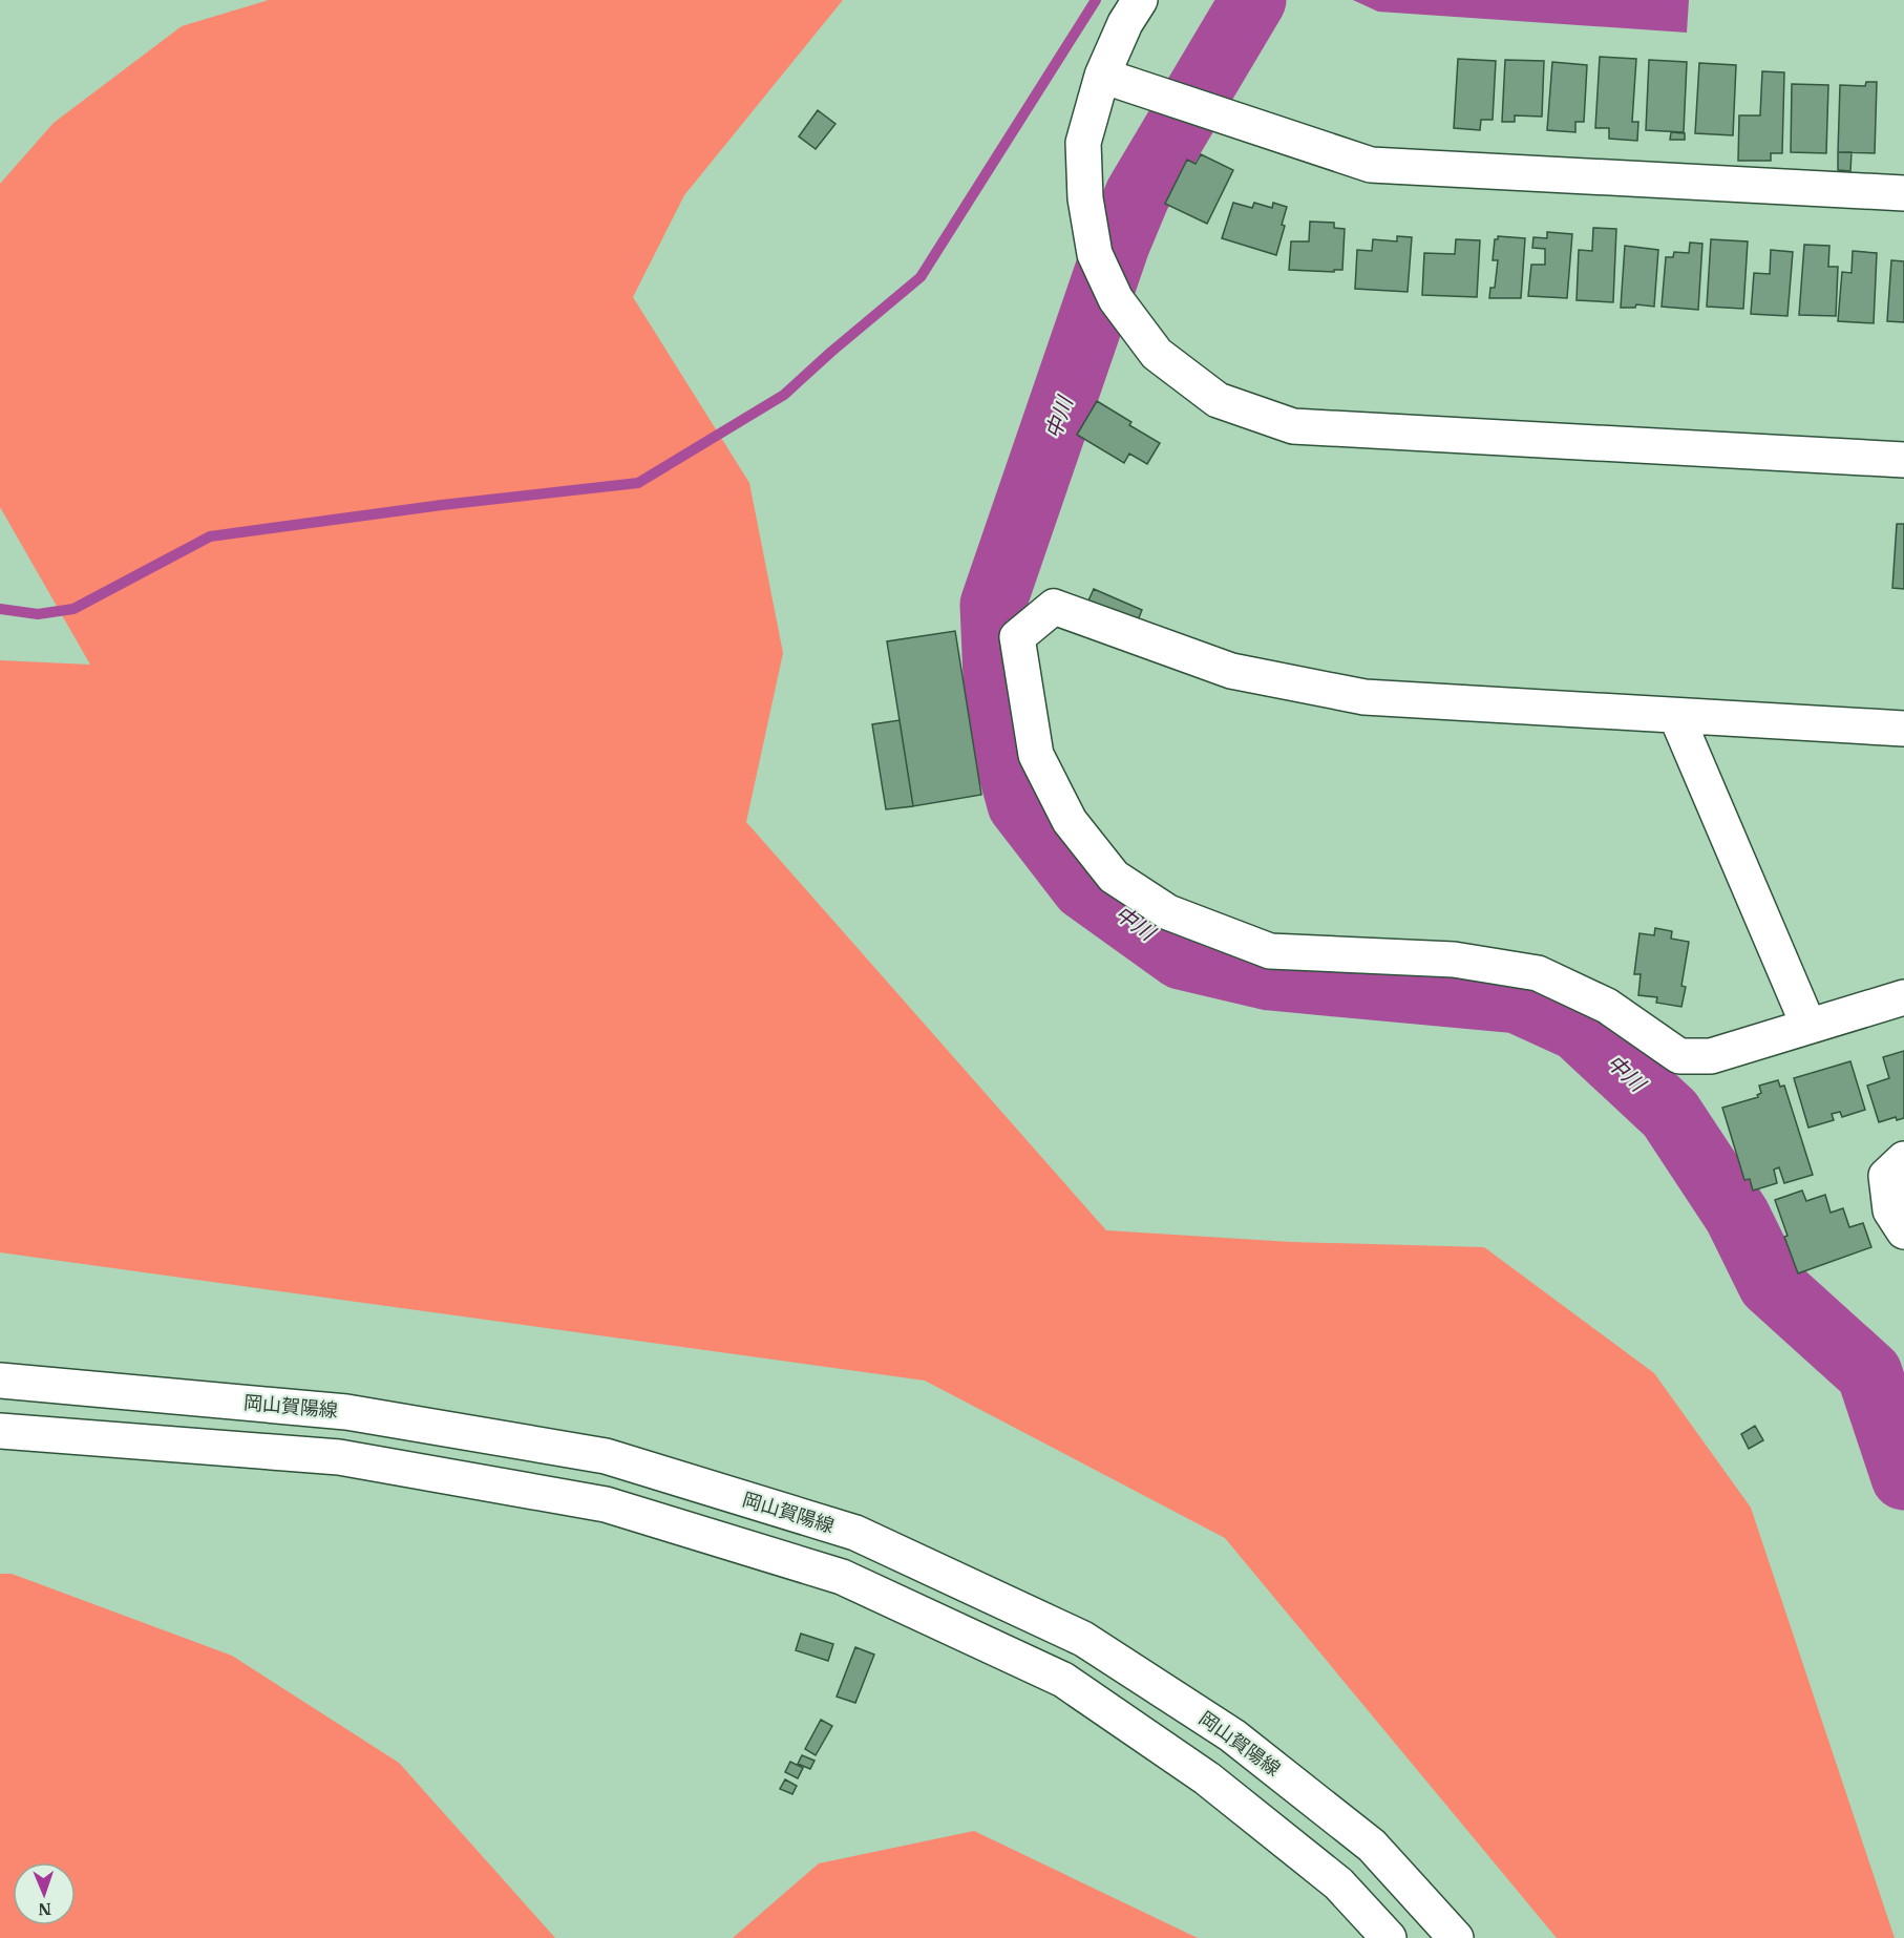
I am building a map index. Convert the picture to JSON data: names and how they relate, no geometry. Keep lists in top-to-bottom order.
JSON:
{
  "streets": {
    "street": ["岡山賀陽線"]
  },
  "water": ["中川"],
  "north": "bottom"
}
